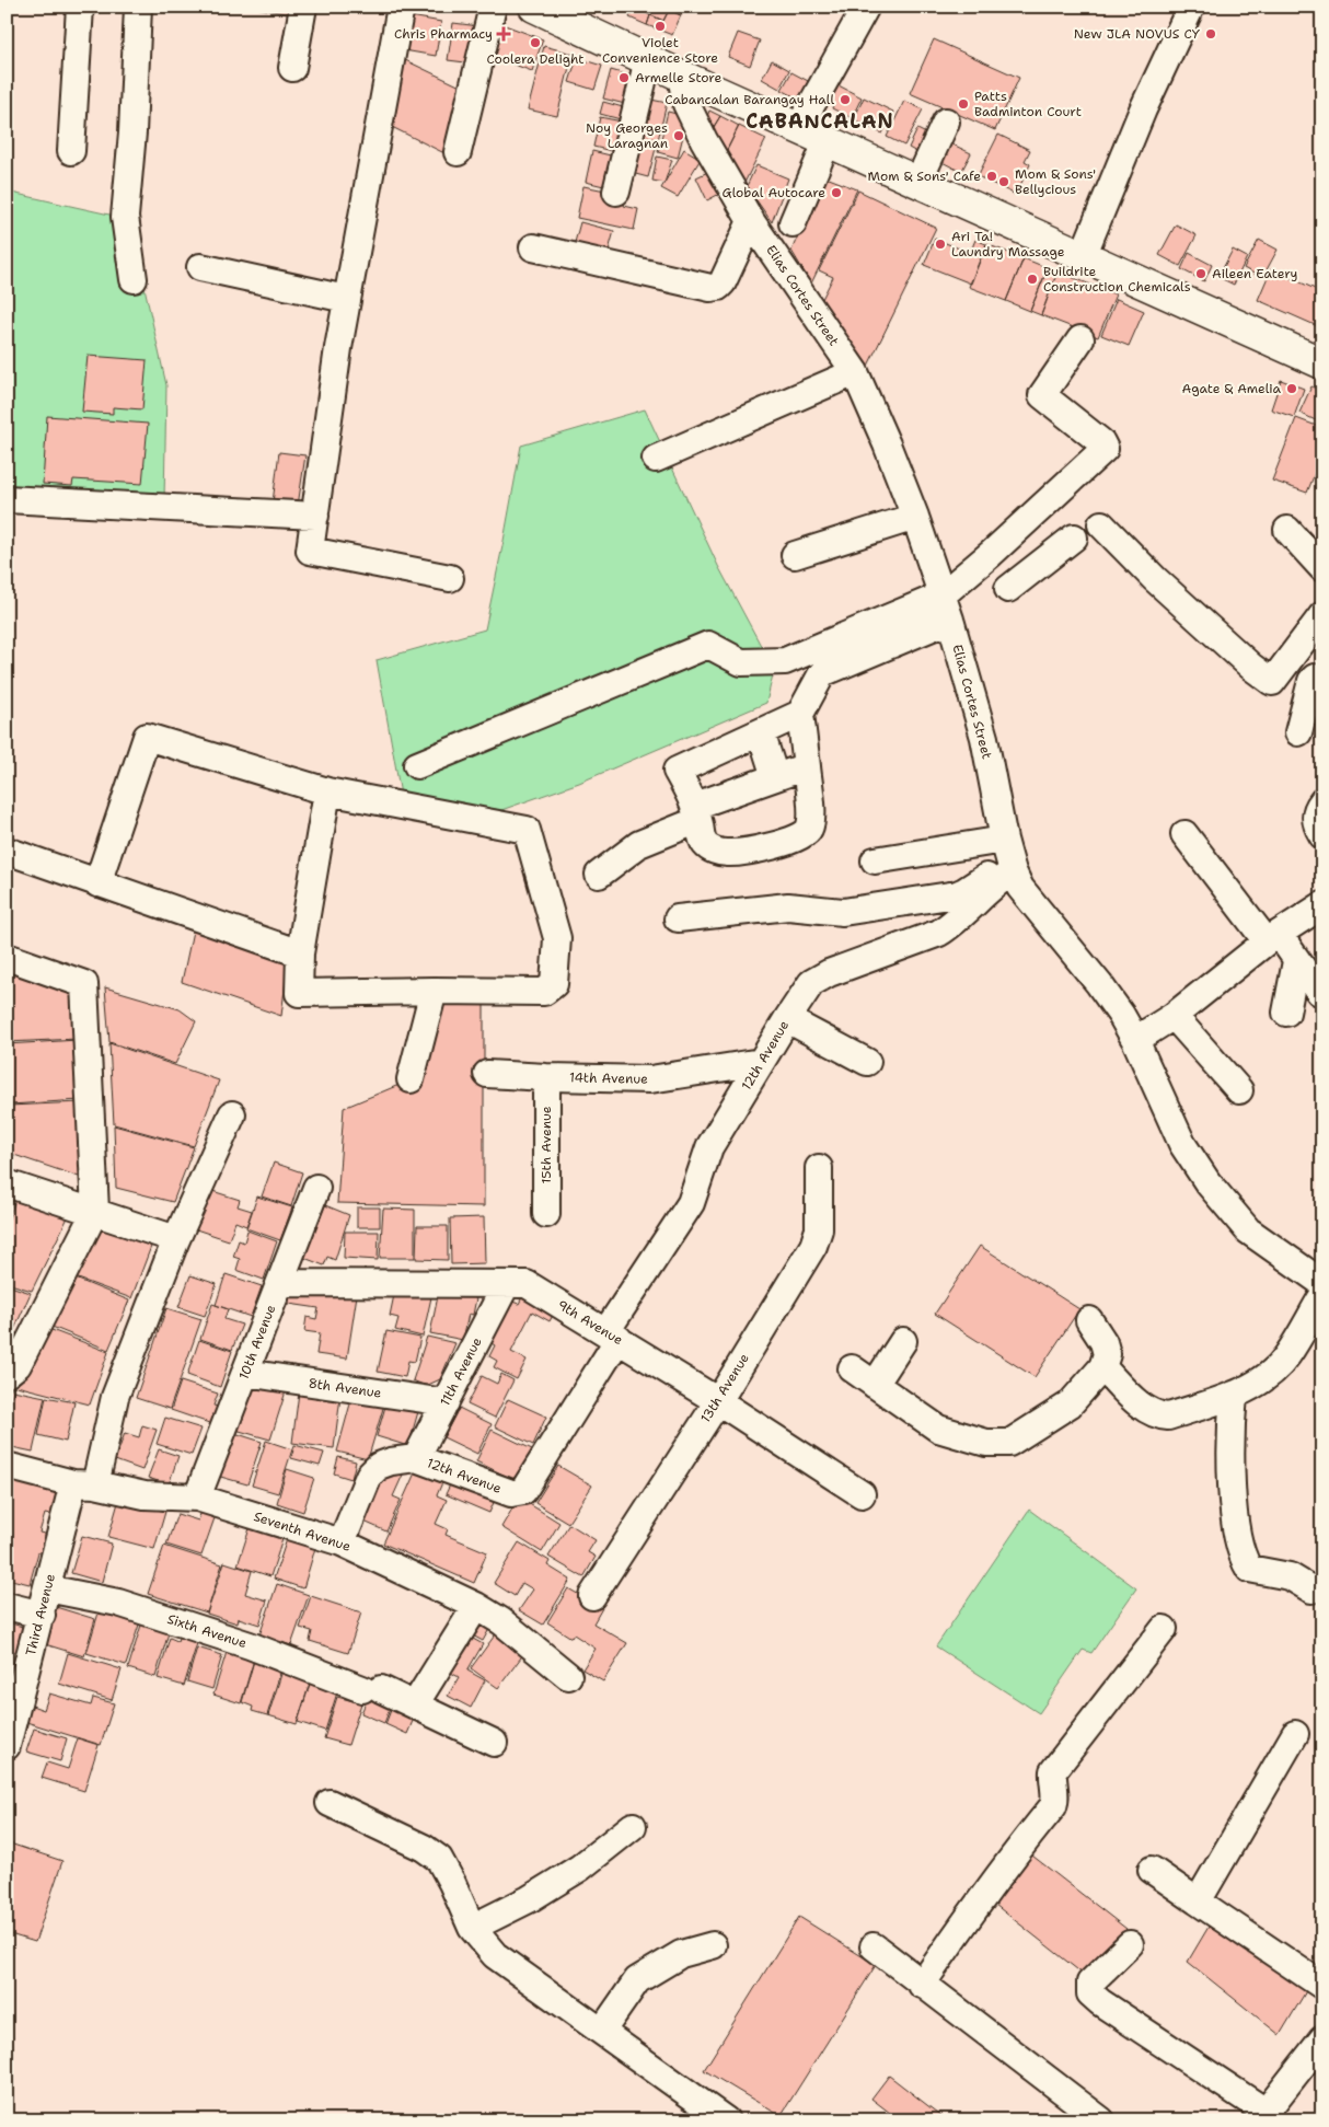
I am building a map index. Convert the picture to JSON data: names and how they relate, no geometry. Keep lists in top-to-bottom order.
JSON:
{
  "streets": {
    "street": [
      "Elias Cortes Street",
      "12th Avenue",
      "14th Avenue",
      "15th Avenue",
      "9th Avenue",
      "10th Avenue",
      "11th Avenue",
      "8th Avenue",
      "13th Avenue",
      "Seventh Avenue",
      "Third Avenue",
      "Sixth Avenue"
    ]
  },
  "crossings": [
    ["Elias Cortes Street", "12th Avenue"],
    ["12th Avenue", "14th Avenue"],
    ["12th Avenue", "9th Avenue"],
    ["12th Avenue", "11th Avenue"],
    ["12th Avenue", "Seventh Avenue"],
    ["14th Avenue", "15th Avenue"],
    ["9th Avenue", "10th Avenue"],
    ["9th Avenue", "11th Avenue"],
    ["9th Avenue", "13th Avenue"],
    ["10th Avenue", "8th Avenue"],
    ["10th Avenue", "Seventh Avenue"],
    ["11th Avenue", "8th Avenue"],
    ["Seventh Avenue", "Third Avenue"],
    ["Third Avenue", "Sixth Avenue"]
  ],
  "districts": ["CABANCALAN"],
  "places": {
    "other": [
      "Violet Convenience Store",
      "New JLA NOVUS CY",
      "Coolera Delight",
      "Armelle Store",
      "Cabancalan Barangay Hall",
      "Patts Badminton Court",
      "Noy Georges Laragnan",
      "Mom & Sons' Cafe",
      "Mom & Sons' Bellycious",
      "Global Autocare",
      "Ari Ta! Laundry Massage",
      "Aileen Eatery",
      "Buildrite Construction Chemicals",
      "Agate & Amelia"
    ],
    "health": ["Chris Pharmacy"]
  }
}
